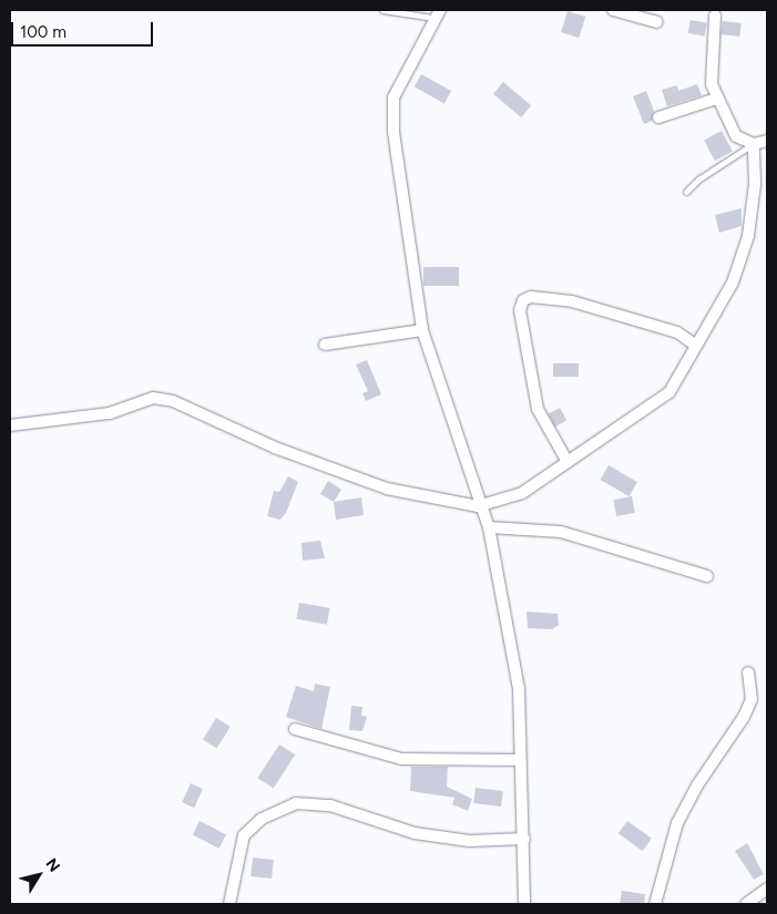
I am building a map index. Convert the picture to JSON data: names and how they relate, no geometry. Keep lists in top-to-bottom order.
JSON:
{
  "scale_bar": "100 m",
  "north": "top right"
}
